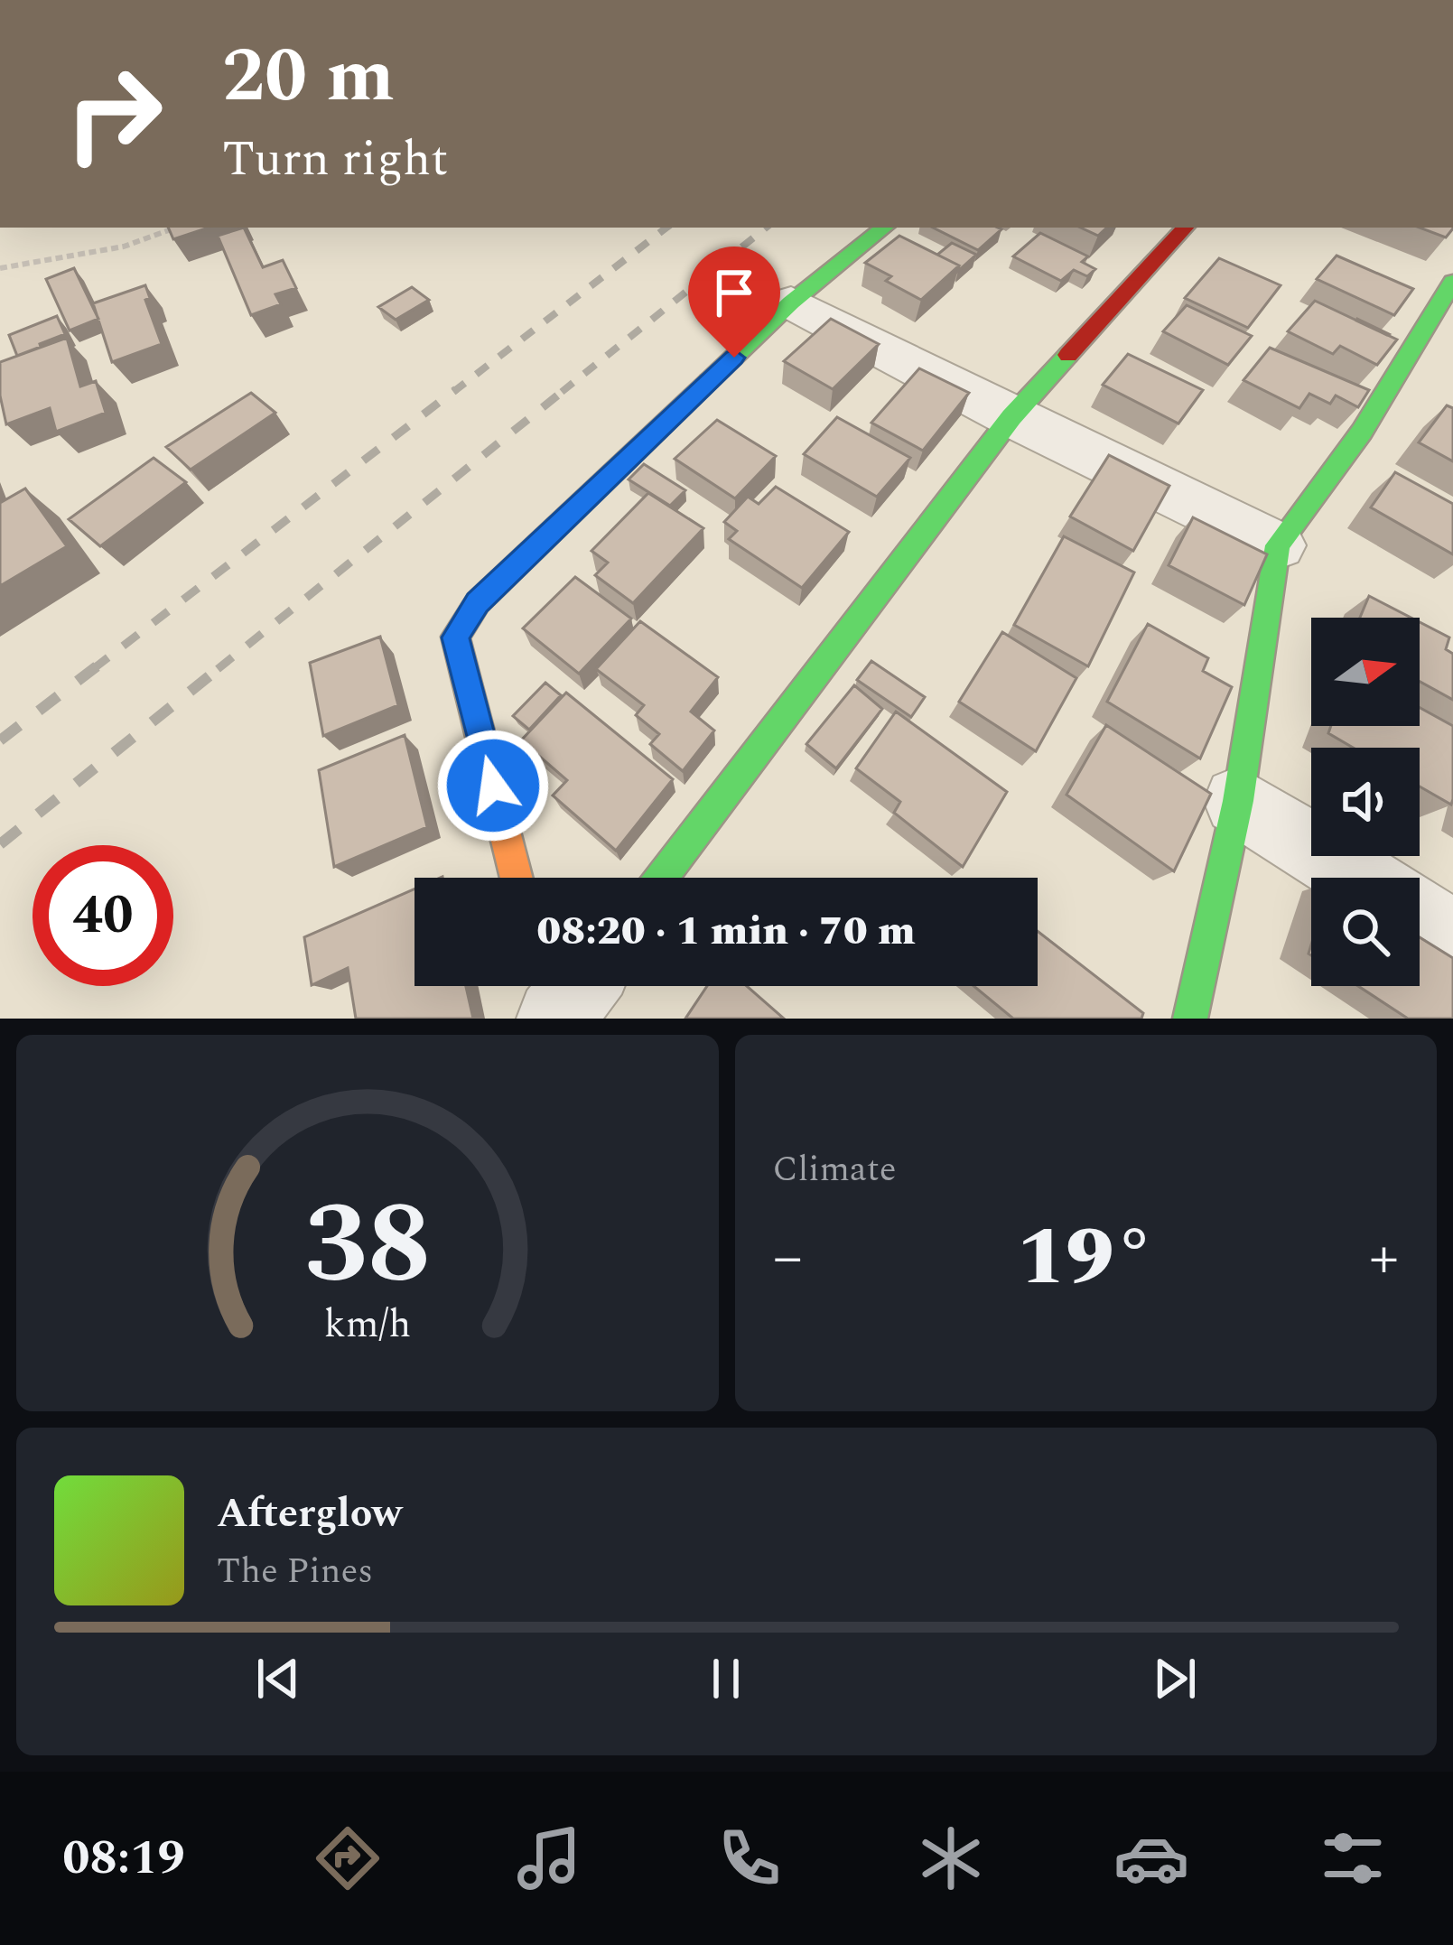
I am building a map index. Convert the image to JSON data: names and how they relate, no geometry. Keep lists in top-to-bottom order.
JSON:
{
  "north": "right",
  "page": {
    "turn": ["20 m", "Turn right"],
    "limit": "40",
    "trip": "08:20 · 1 min · 70 m",
    "tile": "Climate",
    "heat": ["−", "19°", "+"],
    "song": ["Afterglow", "The Pines"],
    "tabs": "08:19",
    "gauge": ["38", "km/h"]
  }
}
